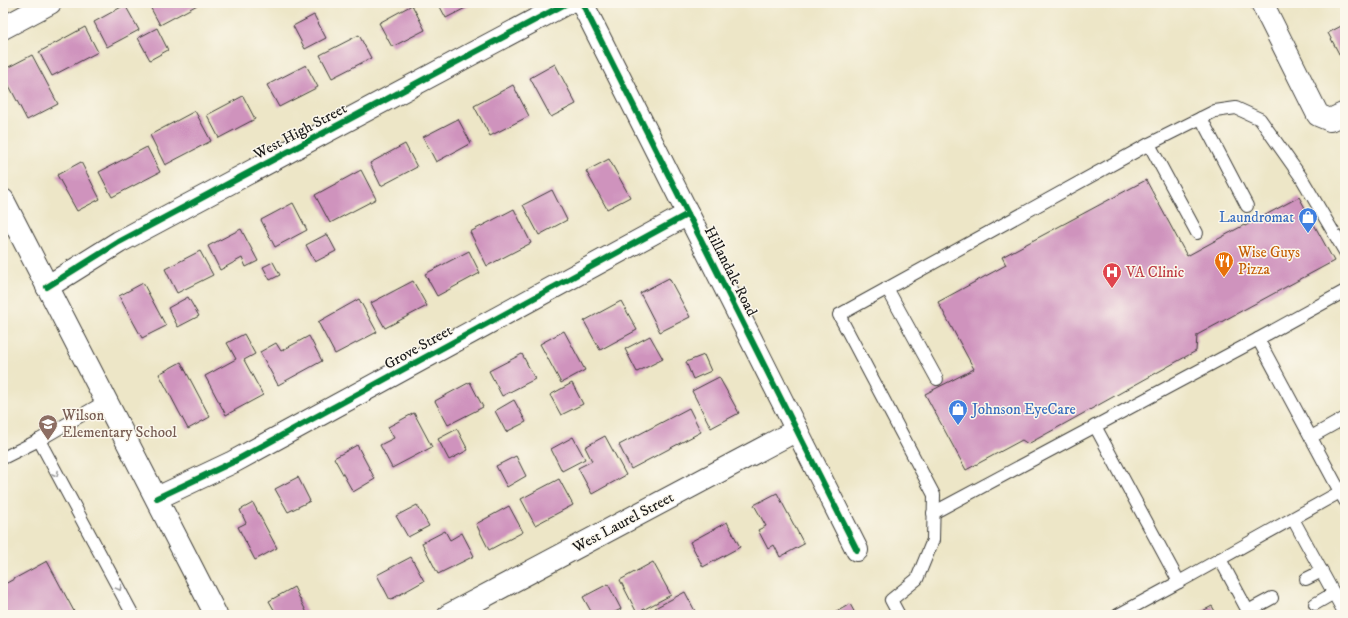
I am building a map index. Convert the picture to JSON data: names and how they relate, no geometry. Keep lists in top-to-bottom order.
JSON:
{
  "streets": {
    "street": [
      "West High Street",
      "Hillandale Road",
      "Grove Street",
      "West Laurel Street"
    ]
  },
  "crossings": [
    ["Hillandale Road", "Grove Street"],
    ["Hillandale Road", "West Laurel Street"]
  ],
  "places": {
    "shop": ["Laundromat", "Johnson EyeCare"],
    "restaurant": ["Wise Guys Pizza"],
    "hospital": ["VA Clinic"],
    "school or university": ["Wilson Elementary School"]
  }
}
